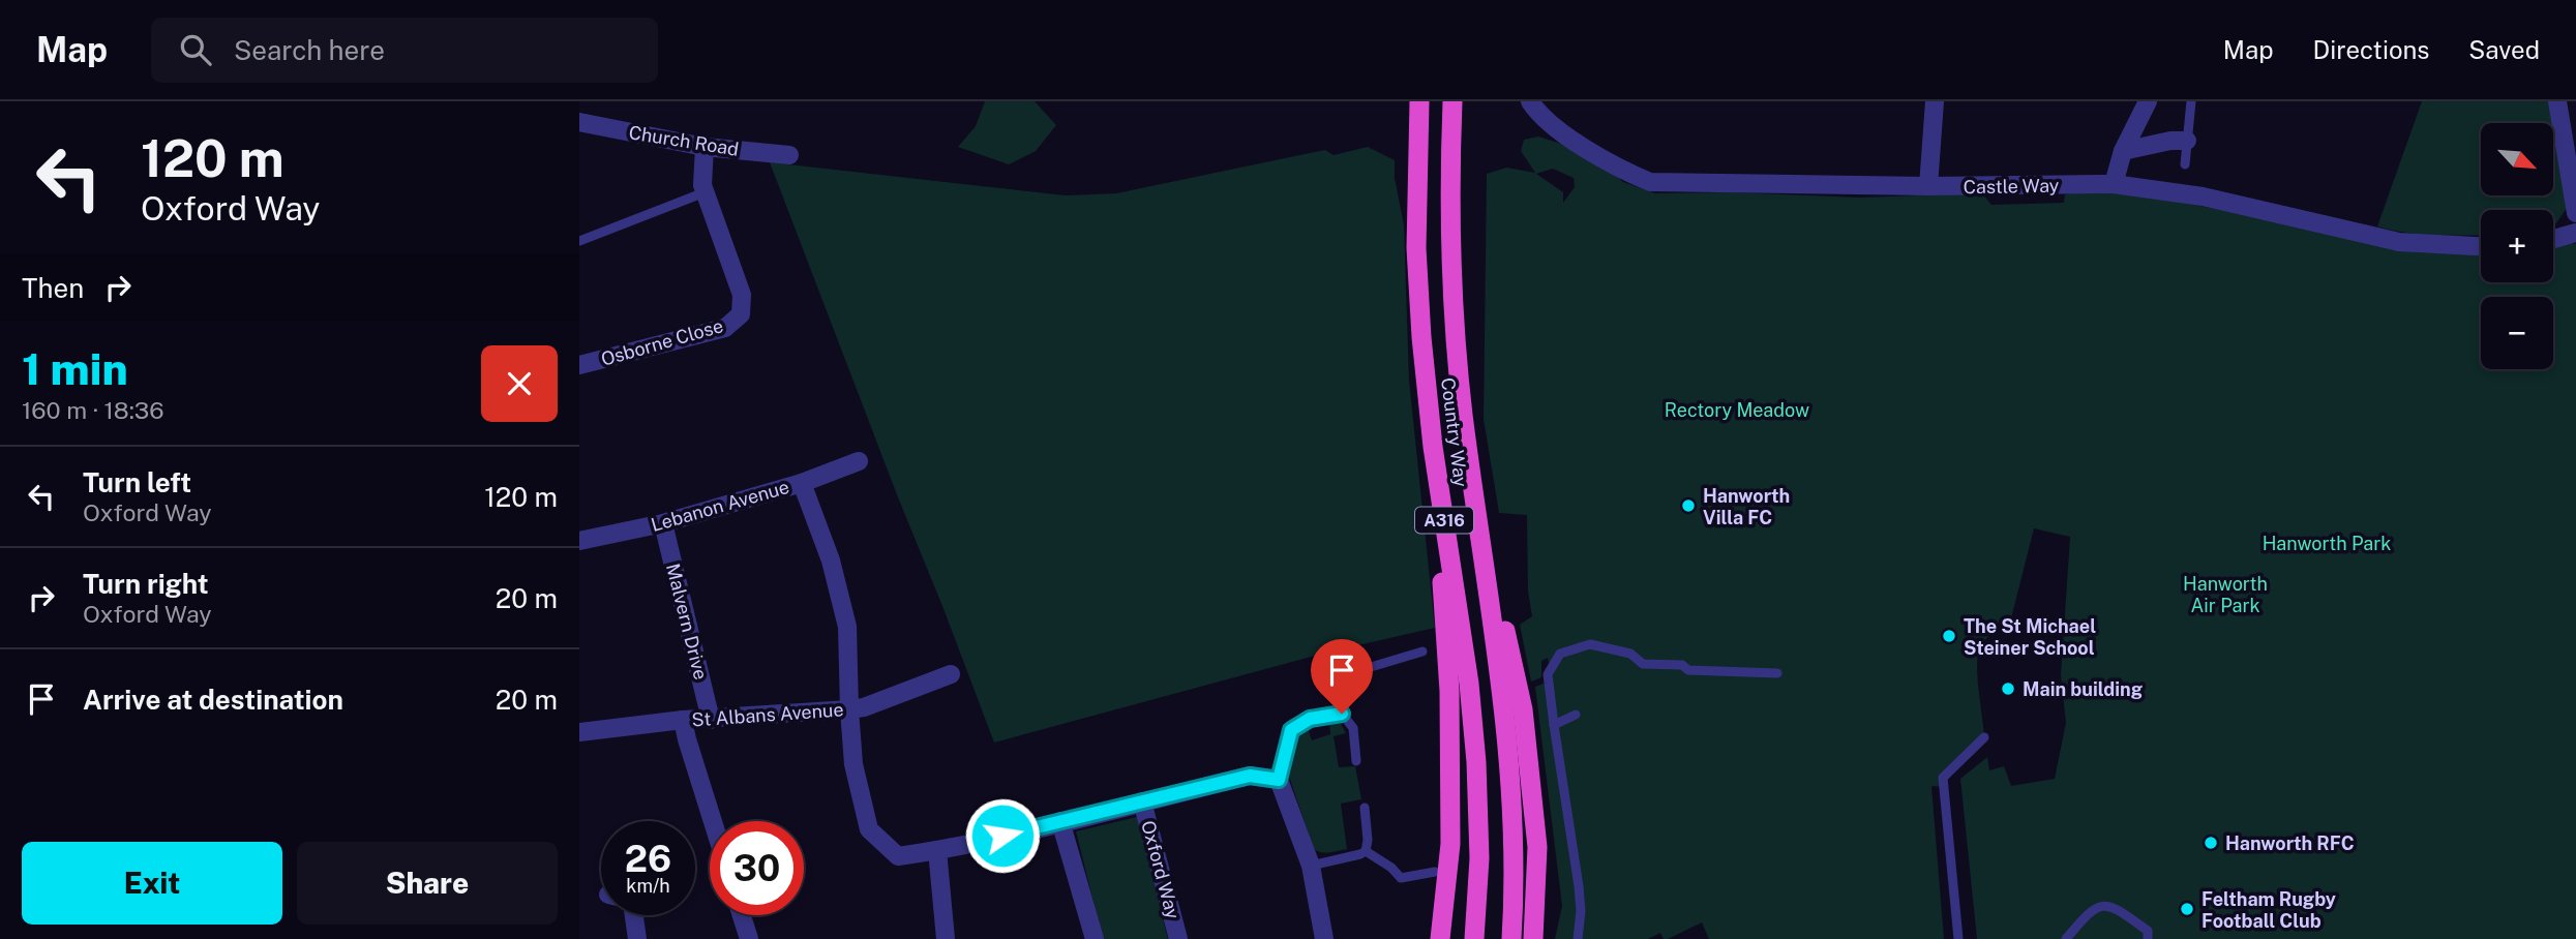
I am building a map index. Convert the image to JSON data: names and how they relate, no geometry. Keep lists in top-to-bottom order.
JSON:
{
  "streets": {
    "highway": ["Country Way", "A316"],
    "street": [
      "Church Road",
      "Castle Way",
      "Osborne Close",
      "Lebanon Avenue",
      "Malvern Drive",
      "St Albans Avenue",
      "Oxford Way"
    ]
  },
  "crossings": [
    ["Church Road", "Osborne Close"],
    ["Lebanon Avenue", "Malvern Drive"],
    ["Malvern Drive", "St Albans Avenue"],
    ["St Albans Avenue", "Oxford Way"]
  ],
  "parks": ["Rectory Meadow", "Hanworth Park", "Hanworth Air Park"],
  "places": [
    "Hanworth Villa FC",
    "The St Michael Steiner School",
    "Main building",
    "Hanworth RFC",
    "Feltham Rugby Football Club"
  ],
  "north": "bottom right",
  "page": {
    "header": "Map",
    "search": "Search here",
    "nav": ["Map", "Directions", "Saved"],
    "turn": ["120 m", "Oxford Way"],
    "map_buttons": ["+", "−"],
    "then": "Then",
    "heading": ["1 min", "160 m · 18:36"],
    "list": [
      {
        "name": "Turn left",
        "note": "Oxford Way",
        "value": "120 m"
      },
      {
        "name": "Turn right",
        "note": "Oxford Way",
        "value": "20 m"
      },
      {
        "name": "Arrive at destination",
        "value": "20 m"
      }
    ],
    "speed": "26 km/h",
    "limit": "30",
    "buttons": ["Exit", "Share"]
  }
}
